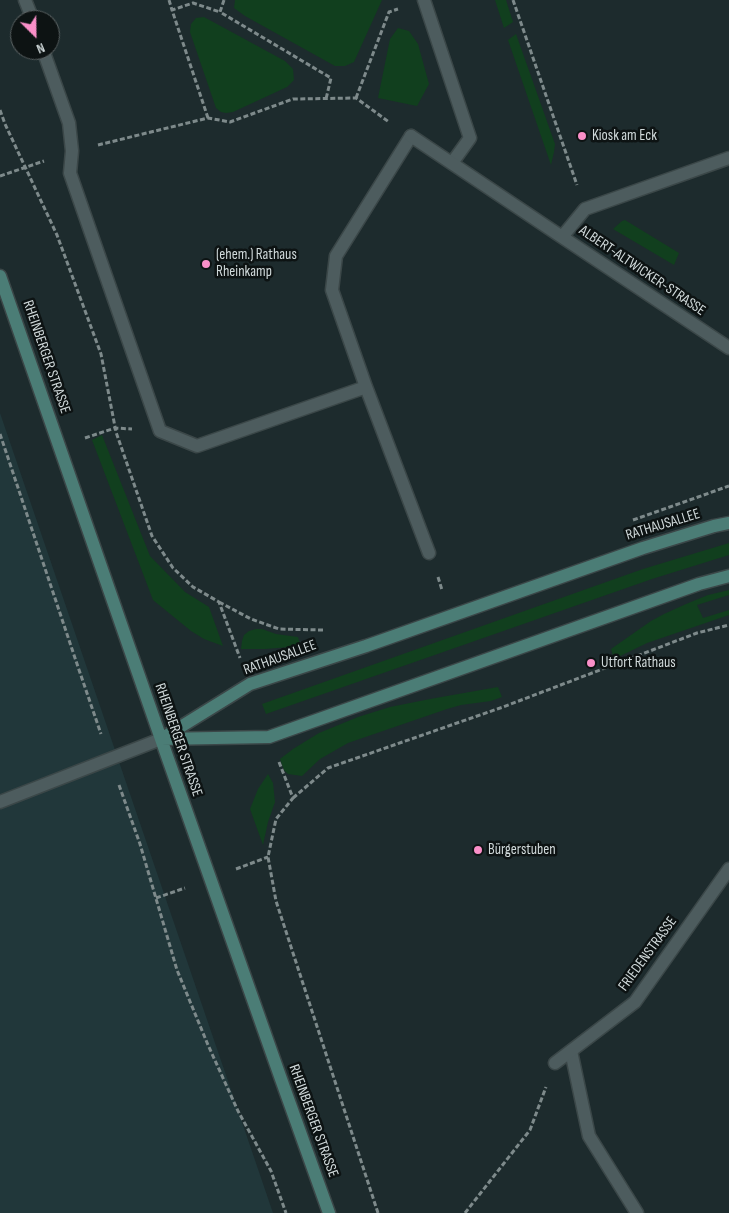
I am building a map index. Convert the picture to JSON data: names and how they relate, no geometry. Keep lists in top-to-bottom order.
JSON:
{
  "streets": {
    "street": [
      "ALBERT-ALTWICKER-STRASSE",
      "RHEINBERGER STRASSE",
      "RATHAUSALLEE",
      "FRIEDENSTRASSE"
    ]
  },
  "crossings": [
    ["RHEINBERGER STRASSE", "RATHAUSALLEE"]
  ],
  "places": [
    "Kiosk am Eck",
    "(ehem.) Rathaus Rheinkamp",
    "Utfort Rathaus",
    "Bürgerstuben"
  ],
  "north": "bottom right"
}
